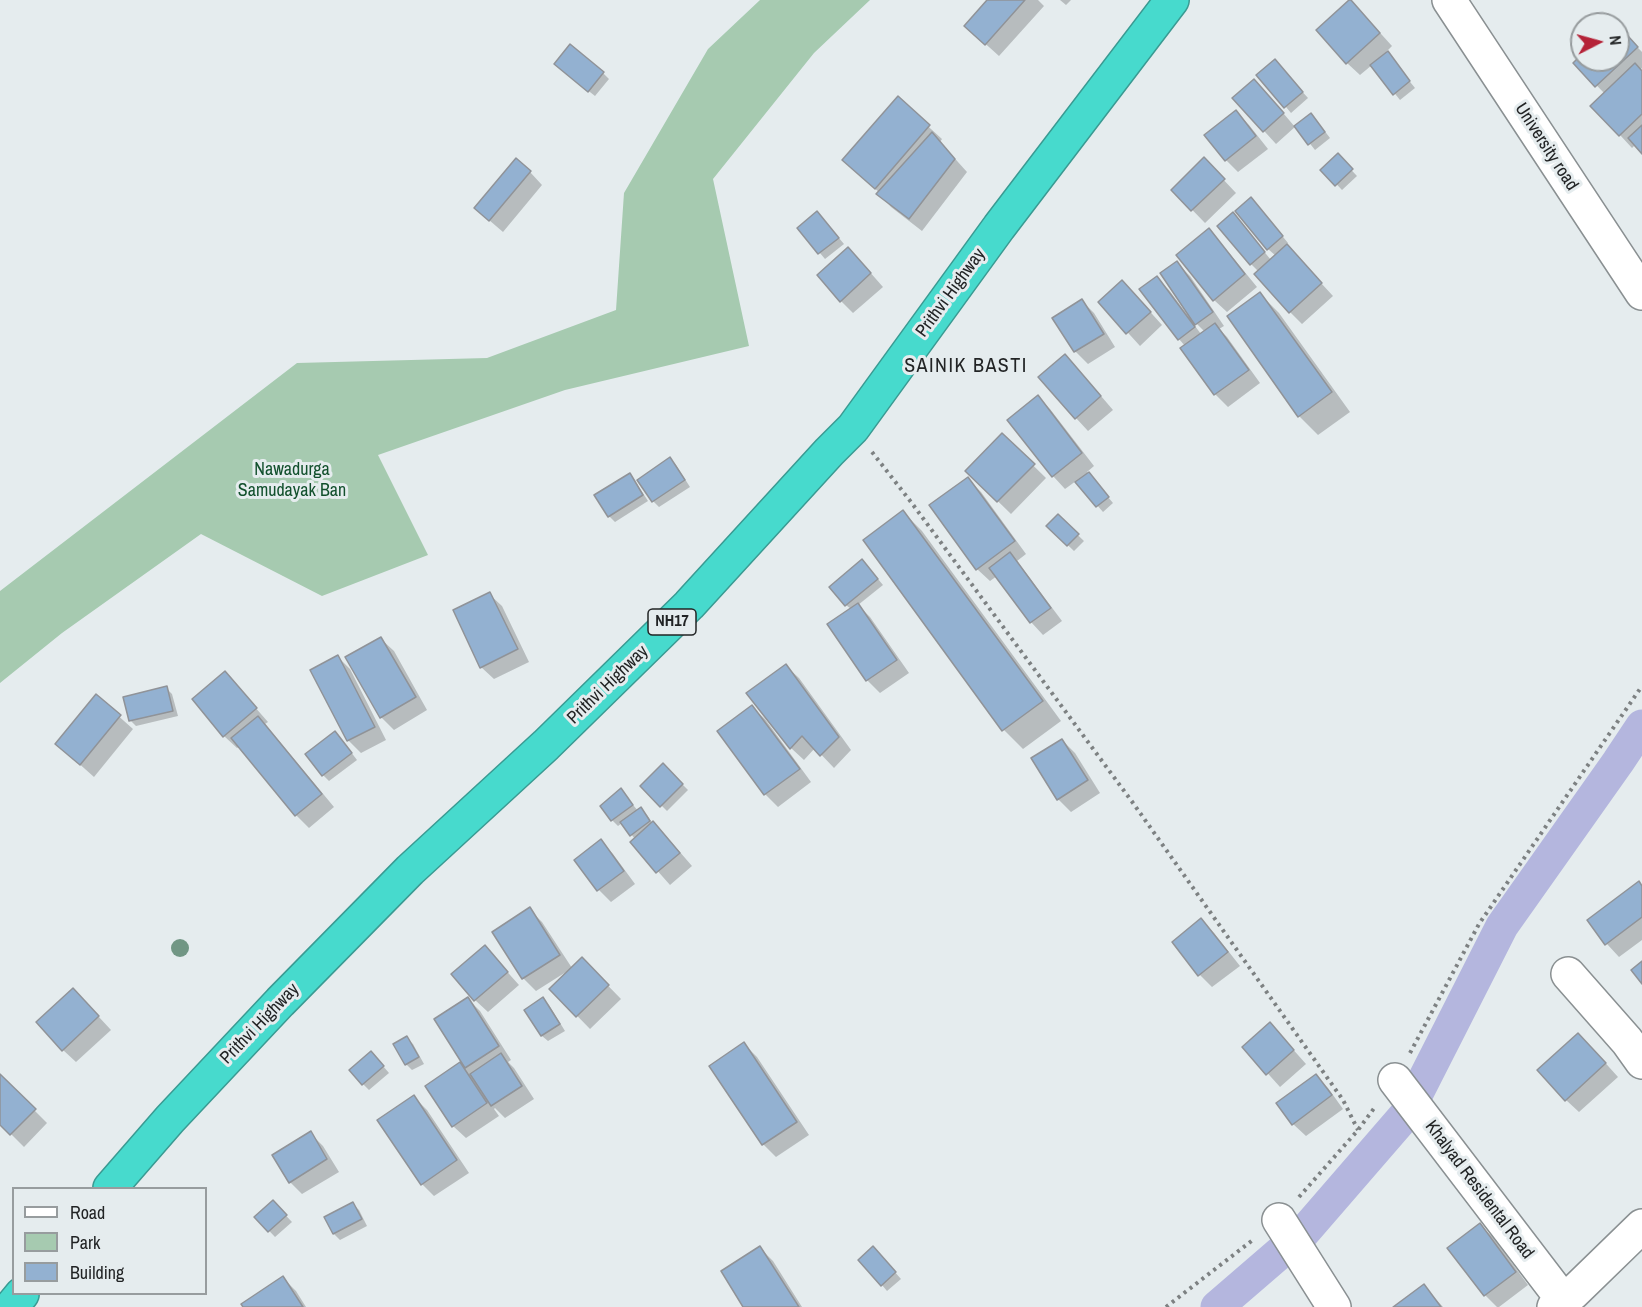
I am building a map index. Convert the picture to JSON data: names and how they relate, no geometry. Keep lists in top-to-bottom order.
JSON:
{
  "streets": {
    "highway": ["Prithvi Highway", "NH17"],
    "street": ["University road", "Khalyad Residental Road"]
  },
  "districts": ["SAINIK BASTI"],
  "parks": ["Nawadurga Samudayak Ban"],
  "legend": ["Road", "Park", "Building"],
  "north": "right"
}
